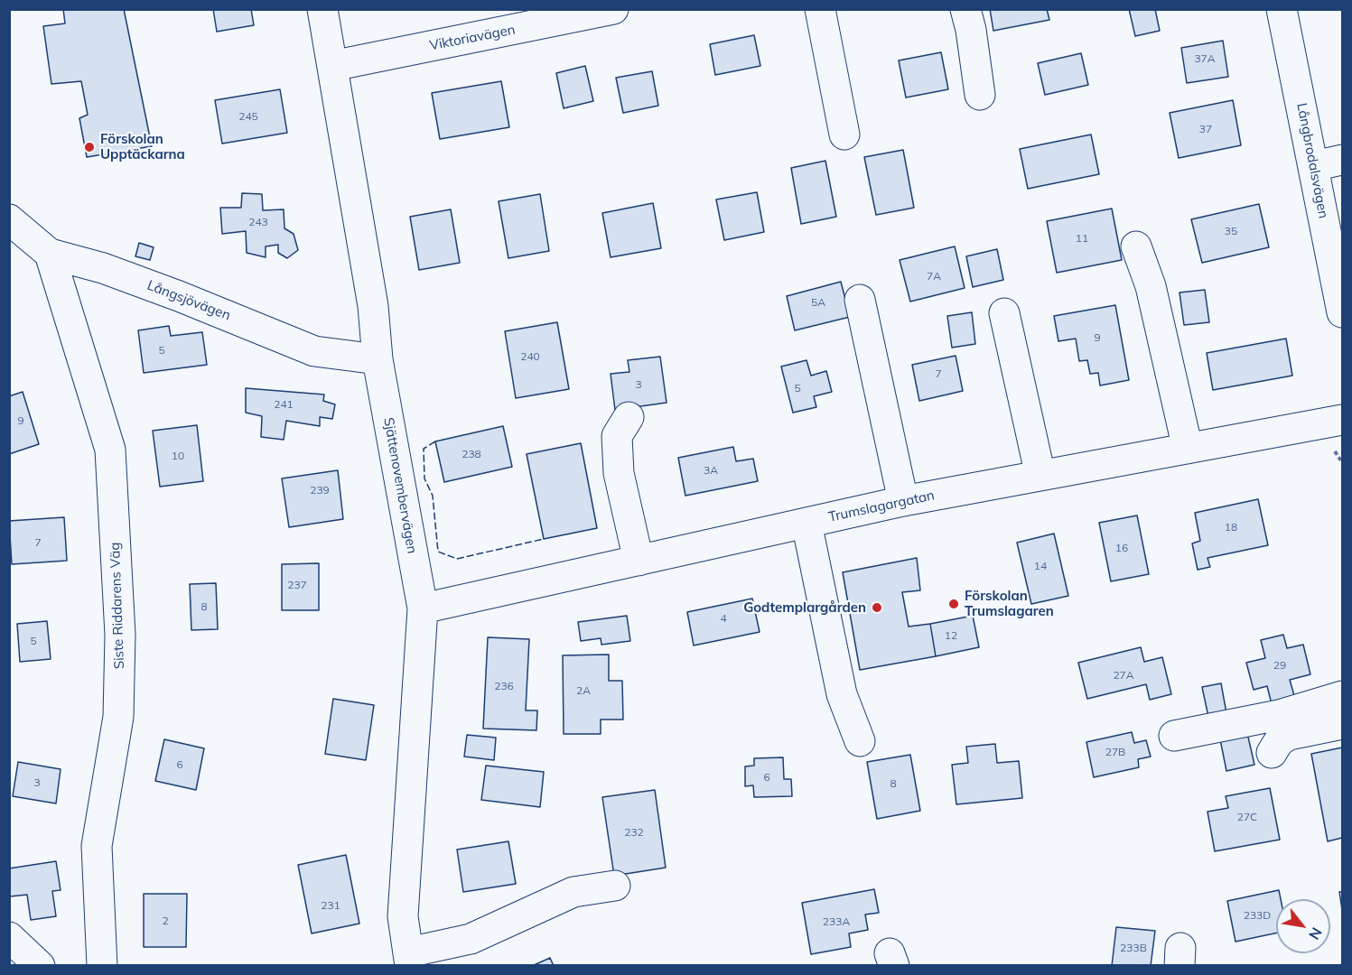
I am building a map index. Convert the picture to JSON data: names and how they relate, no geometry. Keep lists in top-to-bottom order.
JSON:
{
  "streets": {
    "street": [
      "Viktoriavägen",
      "Långbrodalsvägen",
      "Långsjövägen",
      "Sjättenovembervägen",
      "Trumslagargatan",
      "Siste Riddarens Väg"
    ]
  },
  "crossings": [
    ["Viktoriavägen", "Sjättenovembervägen"],
    ["Långsjövägen", "Sjättenovembervägen"],
    ["Långsjövägen", "Siste Riddarens Väg"],
    ["Sjättenovembervägen", "Trumslagargatan"]
  ],
  "places": ["Förskolan Upptäckarna", "Förskolan Trumslagaren", "Godtemplargården"],
  "house_numbers": [
    "37A",
    "245",
    "37",
    "243",
    "35",
    "11",
    "7A",
    "5A",
    "9",
    "5",
    "240",
    "7",
    "3",
    "5",
    "241",
    "9",
    "238",
    "10",
    "3A",
    "239",
    "18",
    "7",
    "16",
    "14",
    "237",
    "8",
    "4",
    "12",
    "5",
    "29",
    "27A",
    "236",
    "2A",
    "27B",
    "6",
    "6",
    "3",
    "8",
    "27C",
    "232",
    "231",
    "233D",
    "2",
    "233A",
    "233B"
  ],
  "north": "bottom right"
}
